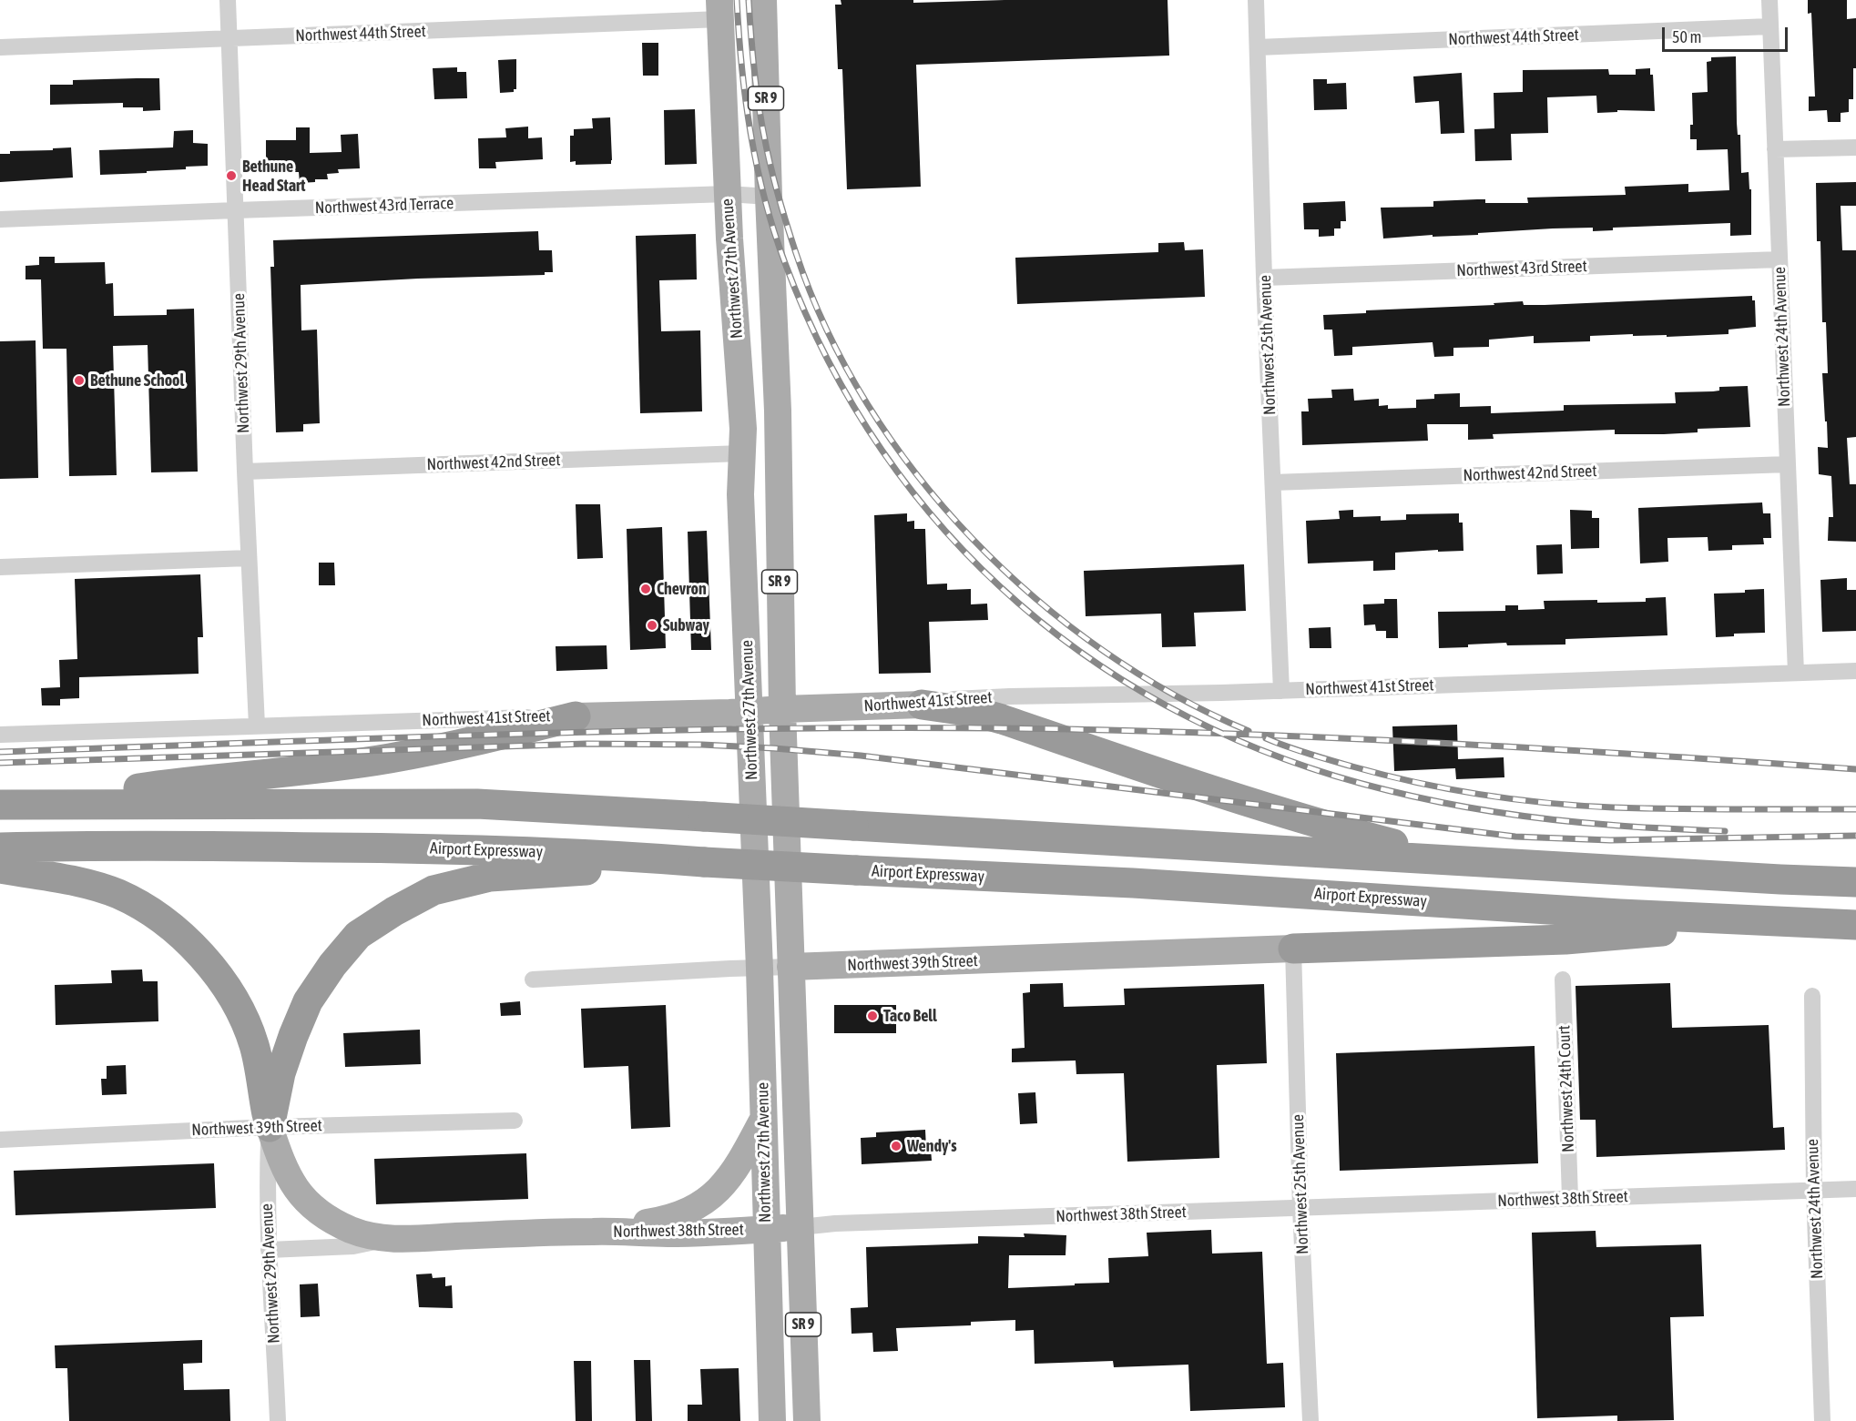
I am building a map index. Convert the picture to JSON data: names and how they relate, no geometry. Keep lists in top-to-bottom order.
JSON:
{
  "streets": {
    "highway": ["Airport Expressway"],
    "main road": [
      "SR 9",
      "Northwest 27th Avenue",
      "Northwest 41st Street",
      "Northwest 39th Street",
      "Northwest 38th Street"
    ],
    "street": [
      "Northwest 44th Street",
      "Northwest 43rd Terrace",
      "Northwest 43rd Street",
      "Northwest 24th Avenue",
      "Northwest 25th Avenue",
      "Northwest 29th Avenue",
      "Northwest 42nd Street",
      "Northwest 24th Court"
    ]
  },
  "crossings": [
    ["Northwest 44th Street", "Northwest 27th Avenue"],
    ["Northwest 44th Street", "Northwest 24th Avenue"],
    ["Northwest 44th Street", "Northwest 25th Avenue"],
    ["Northwest 44th Street", "Northwest 29th Avenue"],
    ["Northwest 43rd Terrace", "Northwest 27th Avenue"],
    ["Northwest 43rd Terrace", "Northwest 29th Avenue"],
    ["Northwest 27th Avenue", "Northwest 42nd Street"],
    ["Northwest 27th Avenue", "Northwest 41st Street"],
    ["Northwest 27th Avenue", "Northwest 39th Street"],
    ["Northwest 27th Avenue", "Northwest 38th Street"],
    ["Northwest 43rd Street", "Northwest 24th Avenue"],
    ["Northwest 43rd Street", "Northwest 25th Avenue"],
    ["Northwest 24th Avenue", "Northwest 42nd Street"],
    ["Northwest 24th Avenue", "Northwest 41st Street"],
    ["Northwest 24th Avenue", "Northwest 38th Street"],
    ["Northwest 25th Avenue", "Northwest 42nd Street"],
    ["Northwest 25th Avenue", "Northwest 41st Street"],
    ["Northwest 25th Avenue", "Northwest 39th Street"],
    ["Northwest 25th Avenue", "Northwest 38th Street"],
    ["Northwest 29th Avenue", "Northwest 42nd Street"],
    ["Northwest 29th Avenue", "Northwest 41st Street"],
    ["Northwest 29th Avenue", "Northwest 39th Street"],
    ["Northwest 29th Avenue", "Northwest 38th Street"],
    ["Northwest 39th Street", "Northwest 38th Street"],
    ["Northwest 24th Court", "Northwest 38th Street"]
  ],
  "places": [
    "Bethune Head Start",
    "Bethune School",
    "Chevron",
    "Subway",
    "Taco Bell",
    "Wendy's"
  ],
  "scale_bar": "50 m"
}
